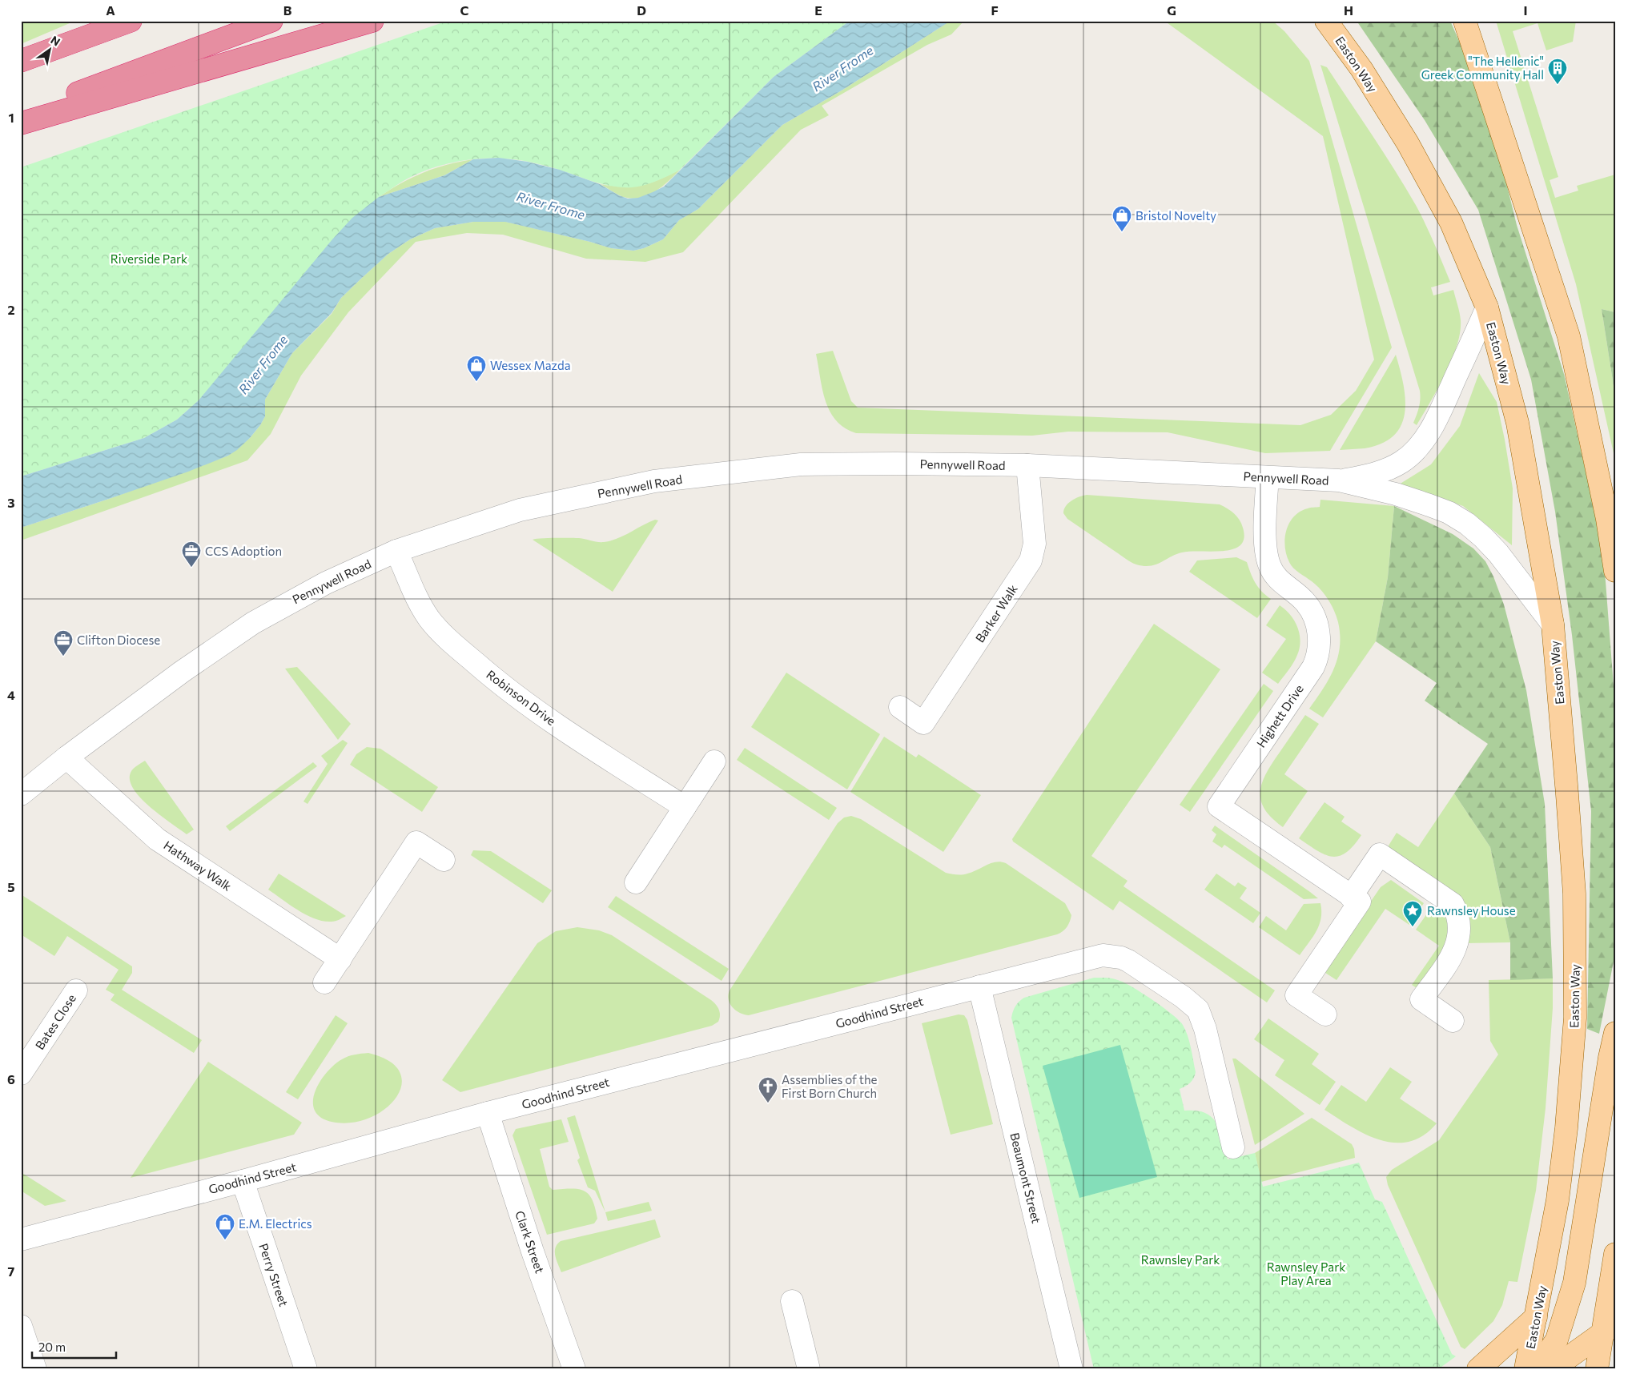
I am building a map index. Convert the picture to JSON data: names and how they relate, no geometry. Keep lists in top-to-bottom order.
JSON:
{
  "streets": {
    "main road": ["Easton Way"],
    "street": [
      "Pennywell Road",
      "Barker Walk",
      "Robinson Drive",
      "Highett Drive",
      "Hathway Walk",
      "Goodhind Street",
      "Bates Close",
      "Beaumont Street",
      "Clark Street",
      "Perry Street"
    ]
  },
  "crossings": [
    ["Easton Way", "Pennywell Road"],
    ["Pennywell Road", "Barker Walk"],
    ["Pennywell Road", "Robinson Drive"],
    ["Pennywell Road", "Highett Drive"],
    ["Pennywell Road", "Hathway Walk"],
    ["Goodhind Street", "Beaumont Street"],
    ["Goodhind Street", "Clark Street"],
    ["Goodhind Street", "Perry Street"]
  ],
  "water": ["River Frome"],
  "parks": ["Riverside Park", "Rawnsley Park", "Rawnsley Park Play Area"],
  "places": {
    "building": ["\"The Hellenic\" Greek Community Hall"],
    "shop": ["Bristol Novelty", "Wessex Mazda", "E.M. Electrics"],
    "office": ["CCS Adoption", "Clifton Diocese"],
    "place": ["Rawnsley House"],
    "church": ["Assemblies of the First Born Church"]
  },
  "scale_bar": "20 m",
  "north": "top right",
  "grid": {
    "columns": [
      "A",
      "B",
      "C",
      "D",
      "E",
      "F",
      "G",
      "H",
      "I"
    ],
    "rows": [
      "1",
      "2",
      "3",
      "4",
      "5",
      "6",
      "7"
    ]
  }
}
